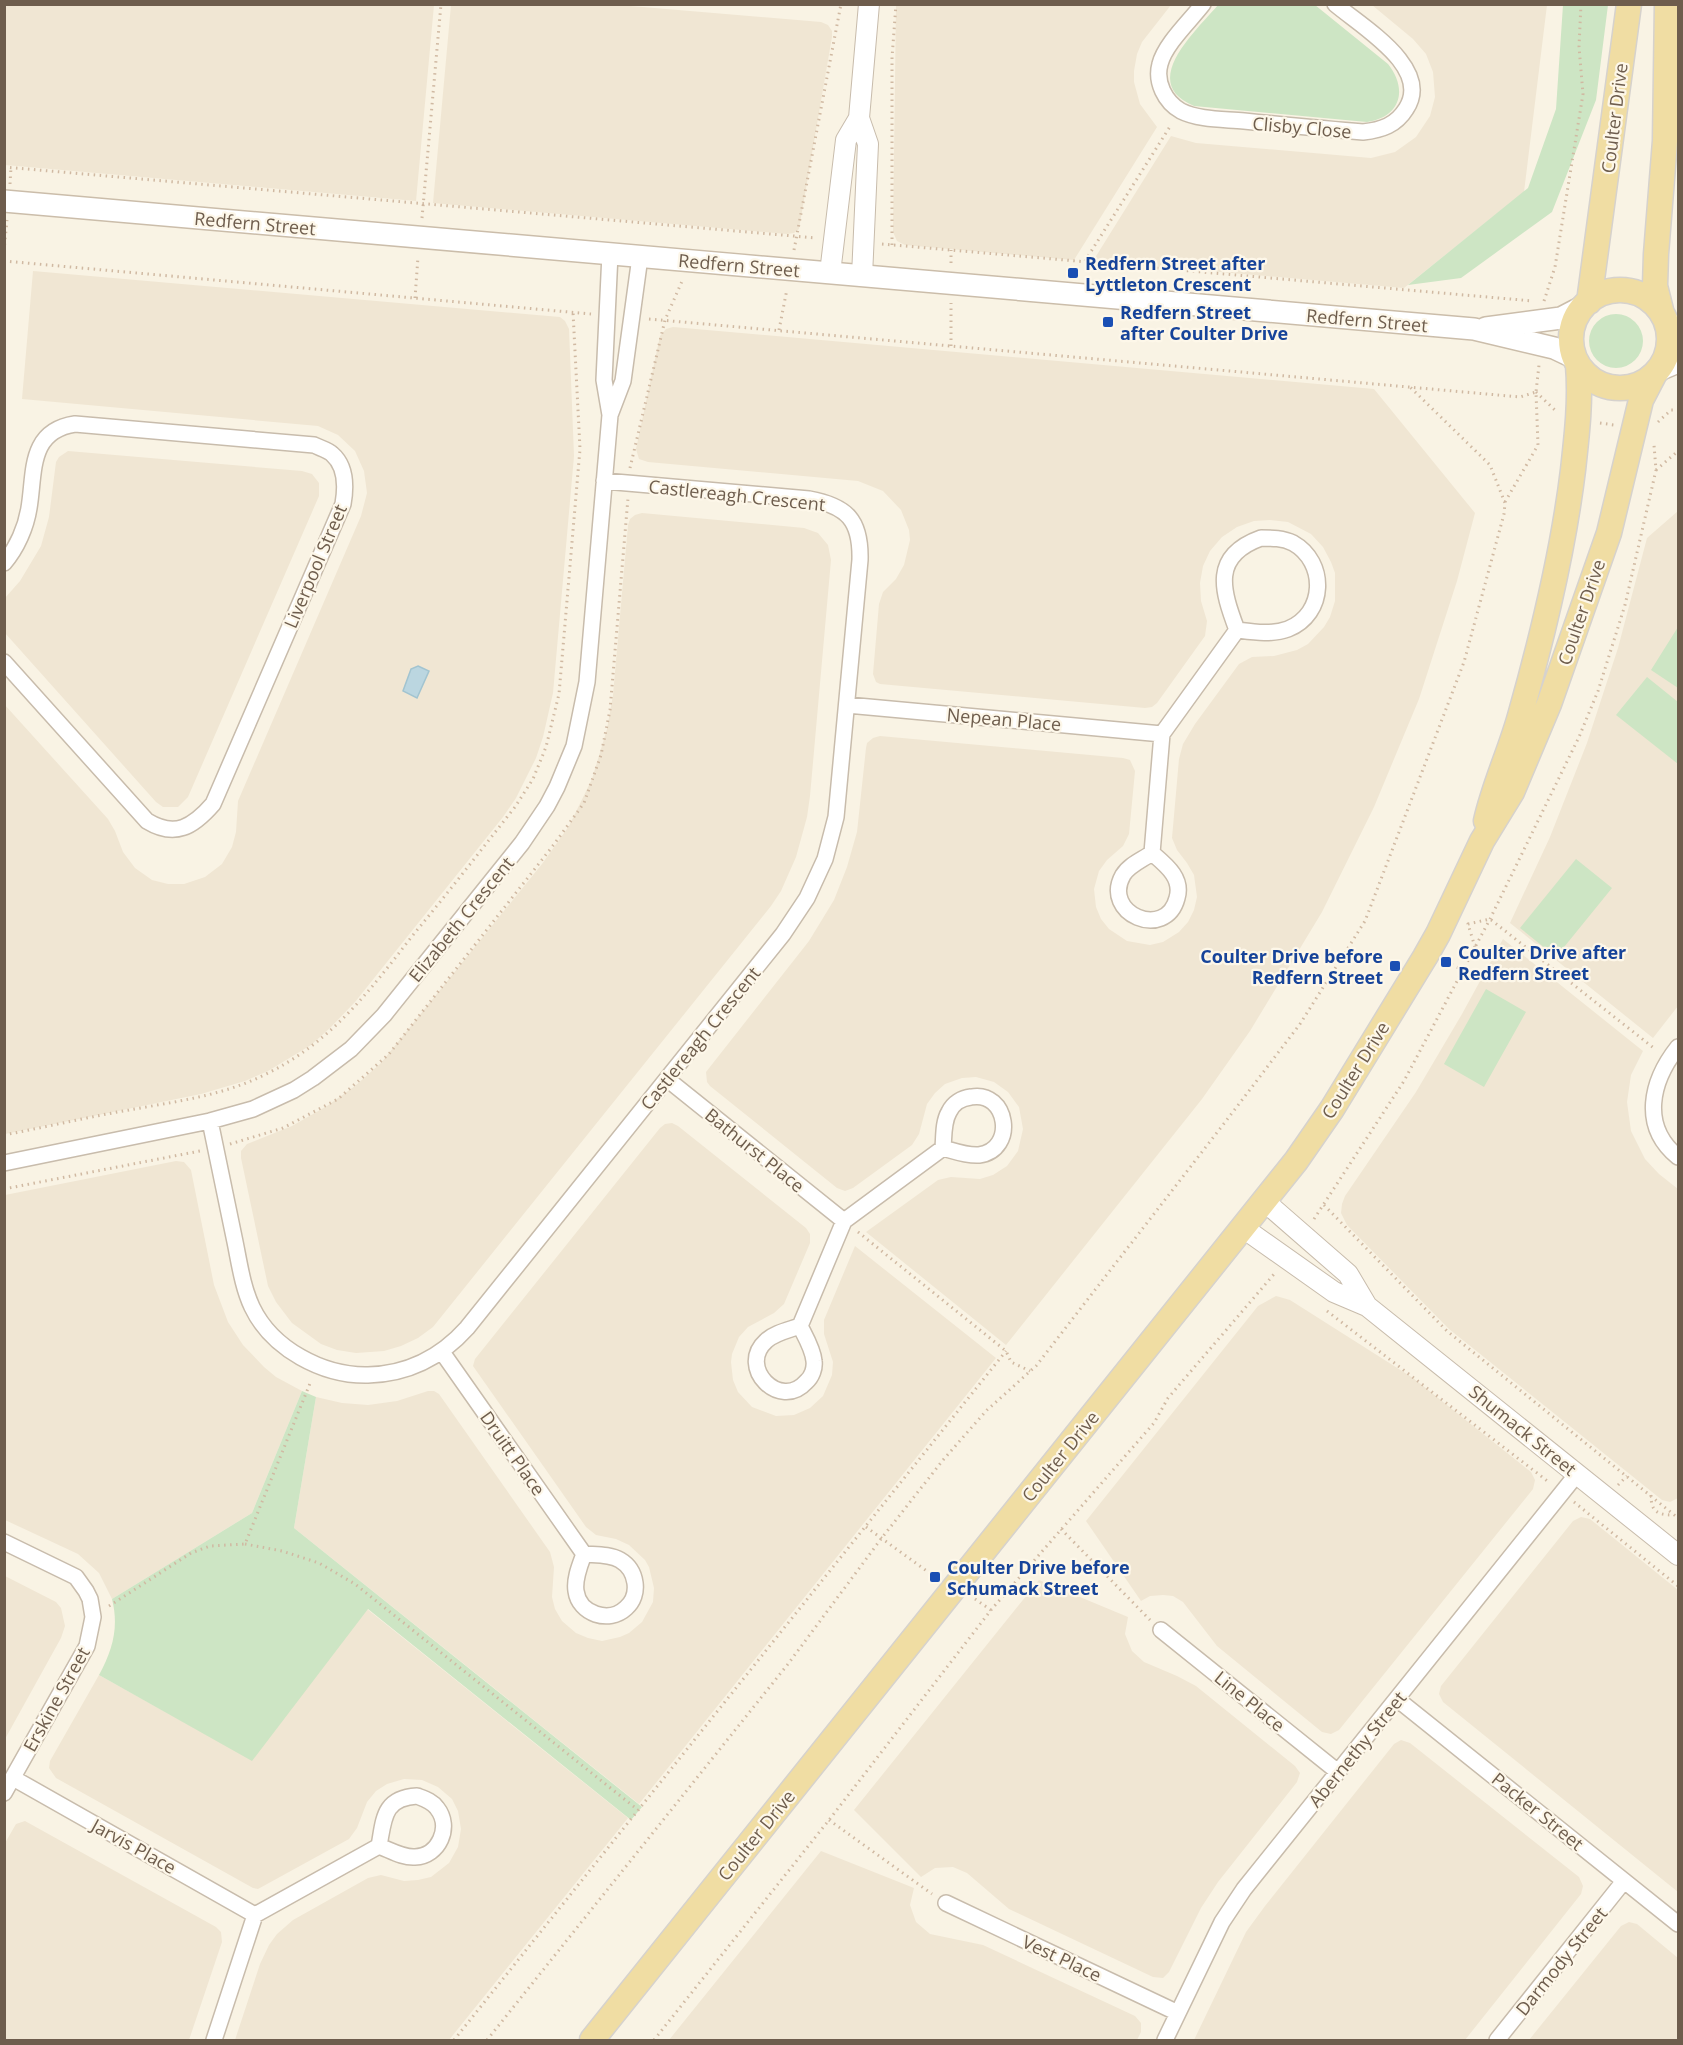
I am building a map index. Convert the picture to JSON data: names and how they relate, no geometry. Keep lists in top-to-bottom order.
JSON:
{
  "streets": {
    "main road": ["Coulter Drive", "Redfern Street"],
    "street": [
      "Clisby Close",
      "Castlereagh Crescent",
      "Liverpool Street",
      "Nepean Place",
      "Elizabeth Crescent",
      "Bathurst Place",
      "Shumack Street",
      "Druitt Place",
      "Erskine Street",
      "Line Place",
      "Abernethy Street",
      "Packer Street",
      "Jarvis Place",
      "Vest Place",
      "Darmody Street"
    ]
  },
  "crossings": [
    ["Coulter Drive", "Redfern Street"],
    ["Coulter Drive", "Shumack Street"],
    ["Redfern Street", "Elizabeth Crescent"],
    ["Castlereagh Crescent", "Nepean Place"],
    ["Castlereagh Crescent", "Elizabeth Crescent"],
    ["Castlereagh Crescent", "Bathurst Place"],
    ["Castlereagh Crescent", "Druitt Place"],
    ["Shumack Street", "Abernethy Street"],
    ["Erskine Street", "Jarvis Place"],
    ["Line Place", "Abernethy Street"],
    ["Abernethy Street", "Packer Street"],
    ["Abernethy Street", "Vest Place"],
    ["Packer Street", "Darmody Street"]
  ],
  "places": {
    "transit": [
      "Redfern Street after Lyttleton Crescent",
      "Redfern Street after Coulter Drive",
      "Coulter Drive after Redfern Street",
      "Coulter Drive before Redfern Street",
      "Coulter Drive before Schumack Street"
    ]
  }
}
